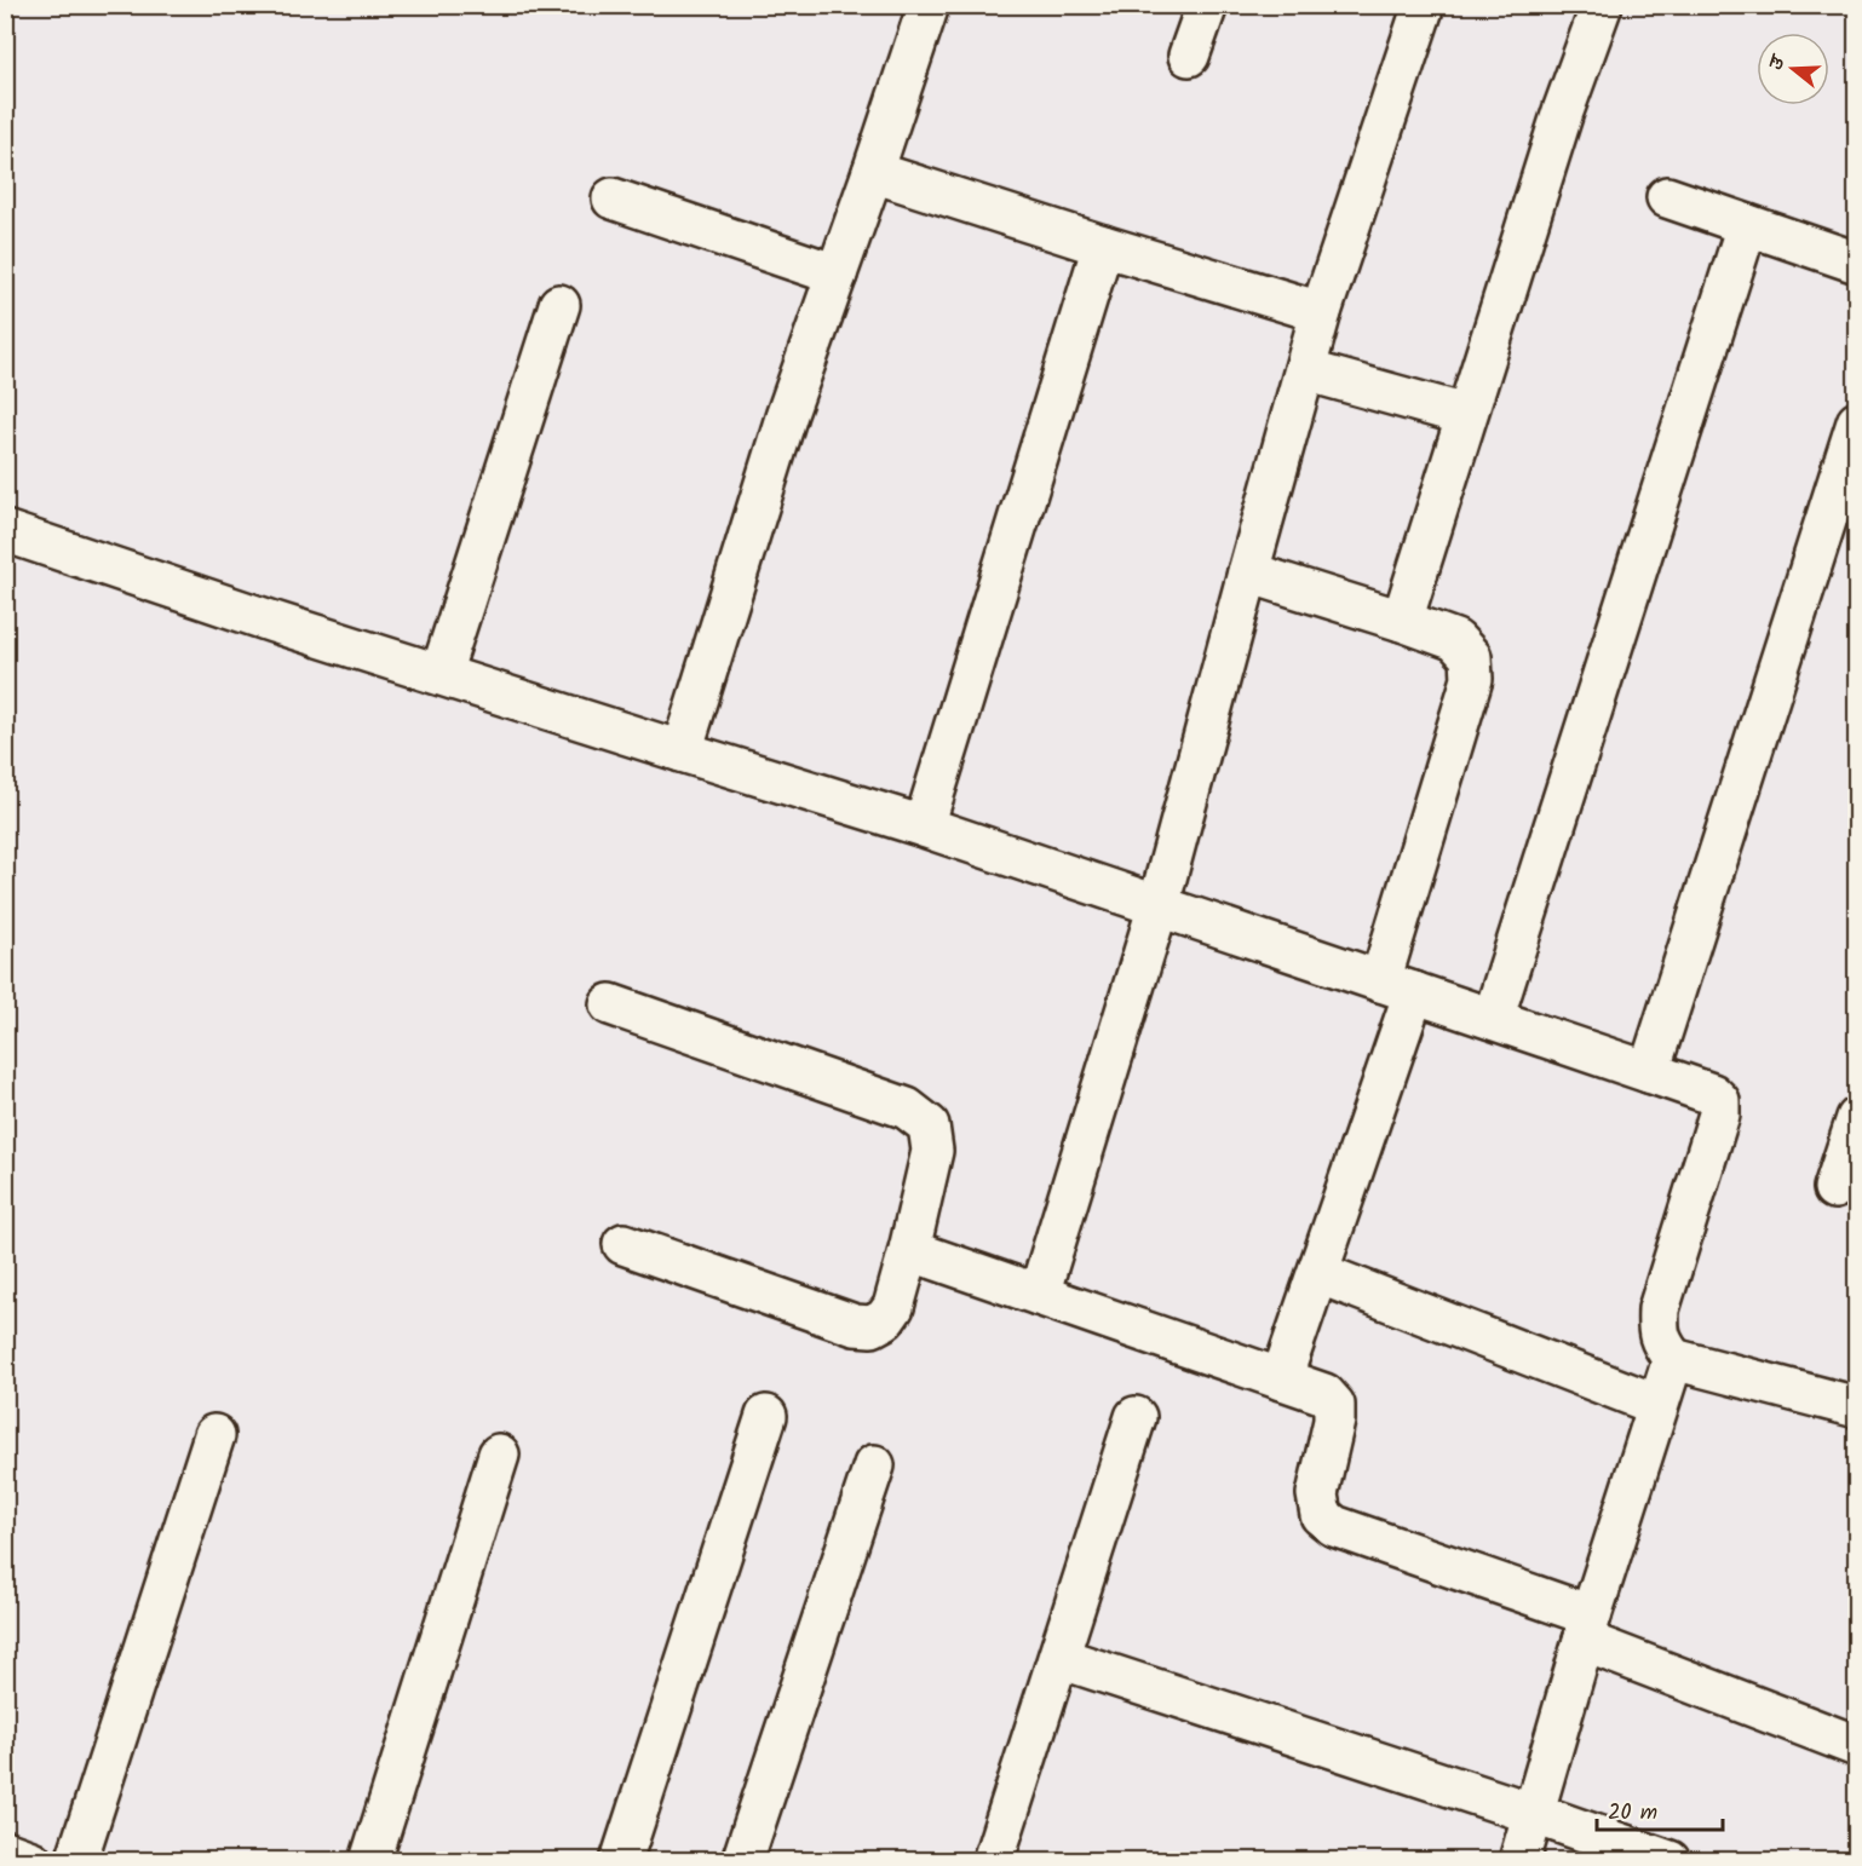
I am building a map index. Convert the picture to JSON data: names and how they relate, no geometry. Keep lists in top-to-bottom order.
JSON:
{
  "scale_bar": "20 m",
  "north": "left"
}
